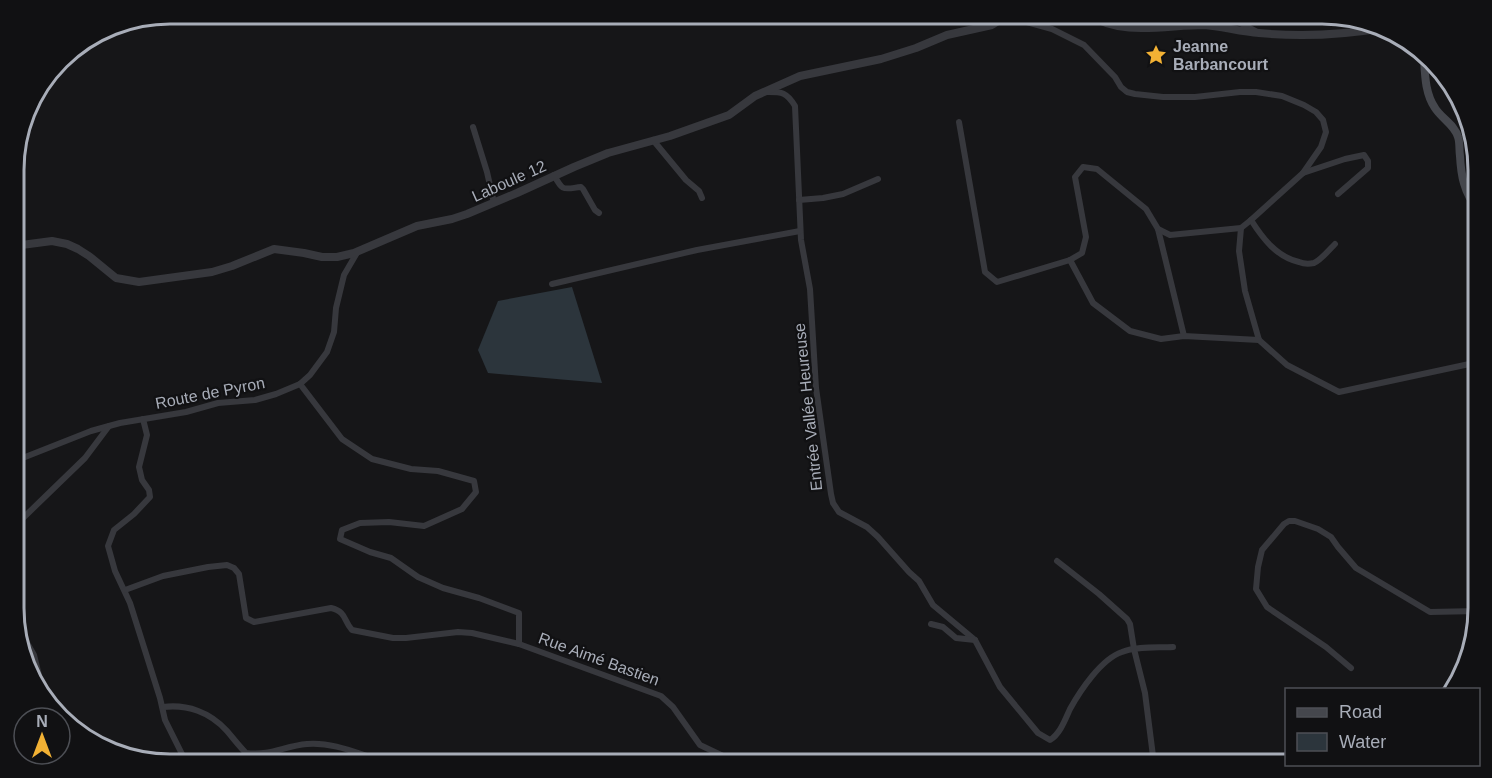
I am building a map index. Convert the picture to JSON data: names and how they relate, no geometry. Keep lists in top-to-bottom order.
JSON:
{
  "streets": {
    "street": [
      "Laboule 12",
      "Route de Pyron",
      "Entrée Vallée Heureuse",
      "Rue Aimé Bastien"
    ]
  },
  "crossings": [
    ["Laboule 12", "Route de Pyron"],
    ["Laboule 12", "Entrée Vallée Heureuse"],
    ["Route de Pyron", "Rue Aimé Bastien"]
  ],
  "places": {
    "place": ["Jeanne Barbancourt"]
  },
  "legend": ["Road", "Water"],
  "north": "top"
}
